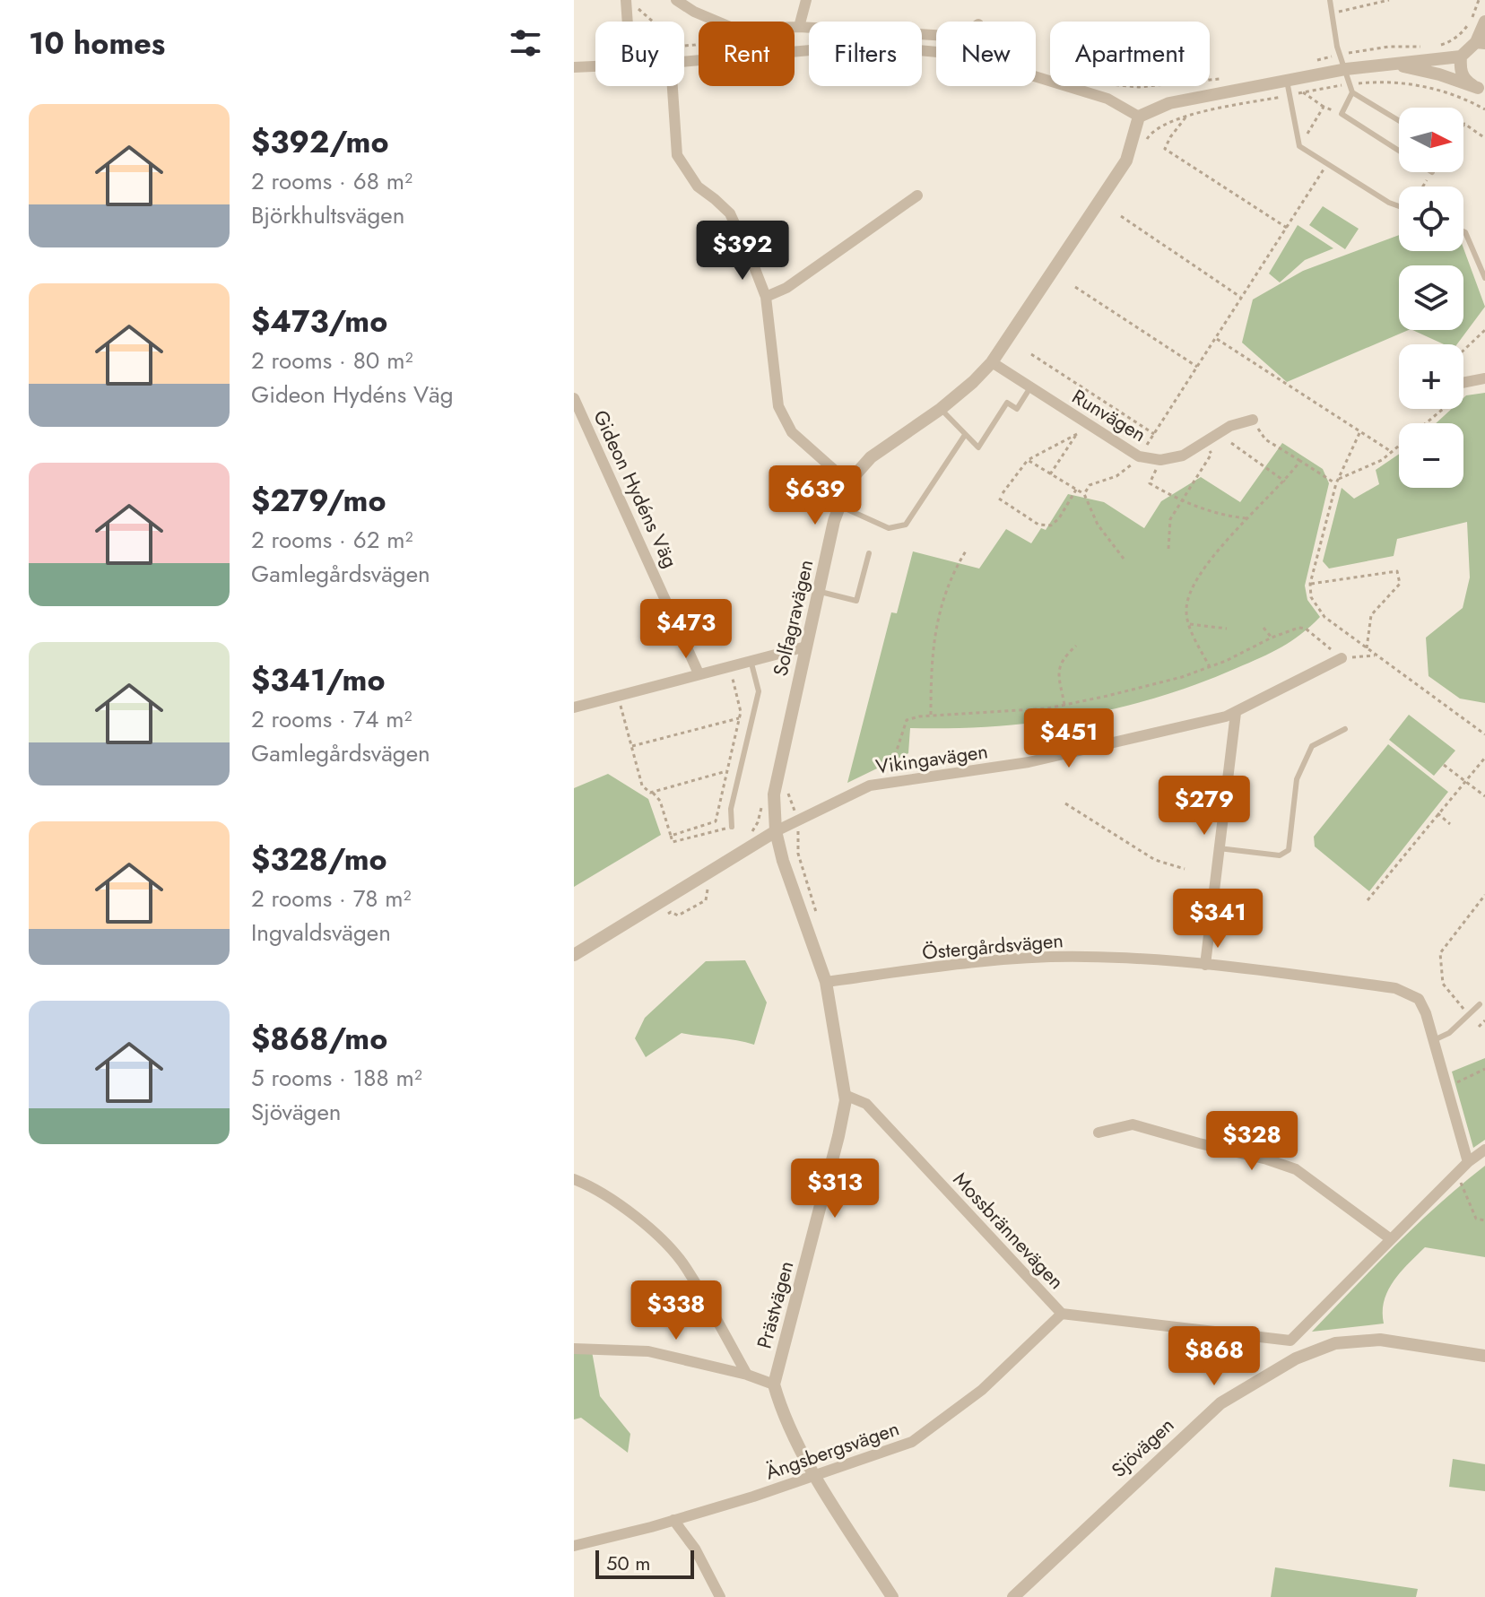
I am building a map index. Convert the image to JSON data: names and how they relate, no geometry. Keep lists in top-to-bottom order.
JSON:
{
  "streets": {
    "street": [
      "Runvägen",
      "Gideon Hydéns Väg",
      "Solfagravägen",
      "Vikingavägen",
      "Östergårdsvägen",
      "Mossbrännevägen",
      "Prästvägen",
      "Sjövägen",
      "Ängsbergsvägen"
    ]
  },
  "crossings": [
    ["Runvägen", "Solfagravägen"],
    ["Solfagravägen", "Vikingavägen"],
    ["Solfagravägen", "Prästvägen"],
    ["Vikingavägen", "Prästvägen"],
    ["Östergårdsvägen", "Mossbrännevägen"],
    ["Östergårdsvägen", "Prästvägen"],
    ["Mossbrännevägen", "Prästvägen"],
    ["Mossbrännevägen", "Ängsbergsvägen"]
  ],
  "scale_bar": "50 m",
  "north": "right",
  "page": {
    "heading": "10 homes",
    "chip": [
      "Buy",
      "Rent",
      "Filters",
      "New",
      "Apartment"
    ],
    "list": [
      {
        "name": "$392/mo",
        "note": "2 rooms · 68 m² · Björkhultsvägen"
      },
      {
        "name": "$473/mo",
        "note": "2 rooms · 80 m² · Gideon Hydéns Väg"
      },
      {
        "name": "$279/mo",
        "note": "2 rooms · 62 m² · Gamlegårdsvägen"
      },
      {
        "name": "$341/mo",
        "note": "2 rooms · 74 m² · Gamlegårdsvägen"
      },
      {
        "name": "$328/mo",
        "note": "2 rooms · 78 m² · Ingvaldsvägen"
      },
      {
        "name": "$868/mo",
        "note": "5 rooms · 188 m² · Sjövägen"
      }
    ],
    "map_buttons": ["+", "−"],
    "price": [
      "$392",
      "$639",
      "$473",
      "$451",
      "$279",
      "$341",
      "$328",
      "$313",
      "$338",
      "$868"
    ],
    "scale": "50 m"
  }
}
